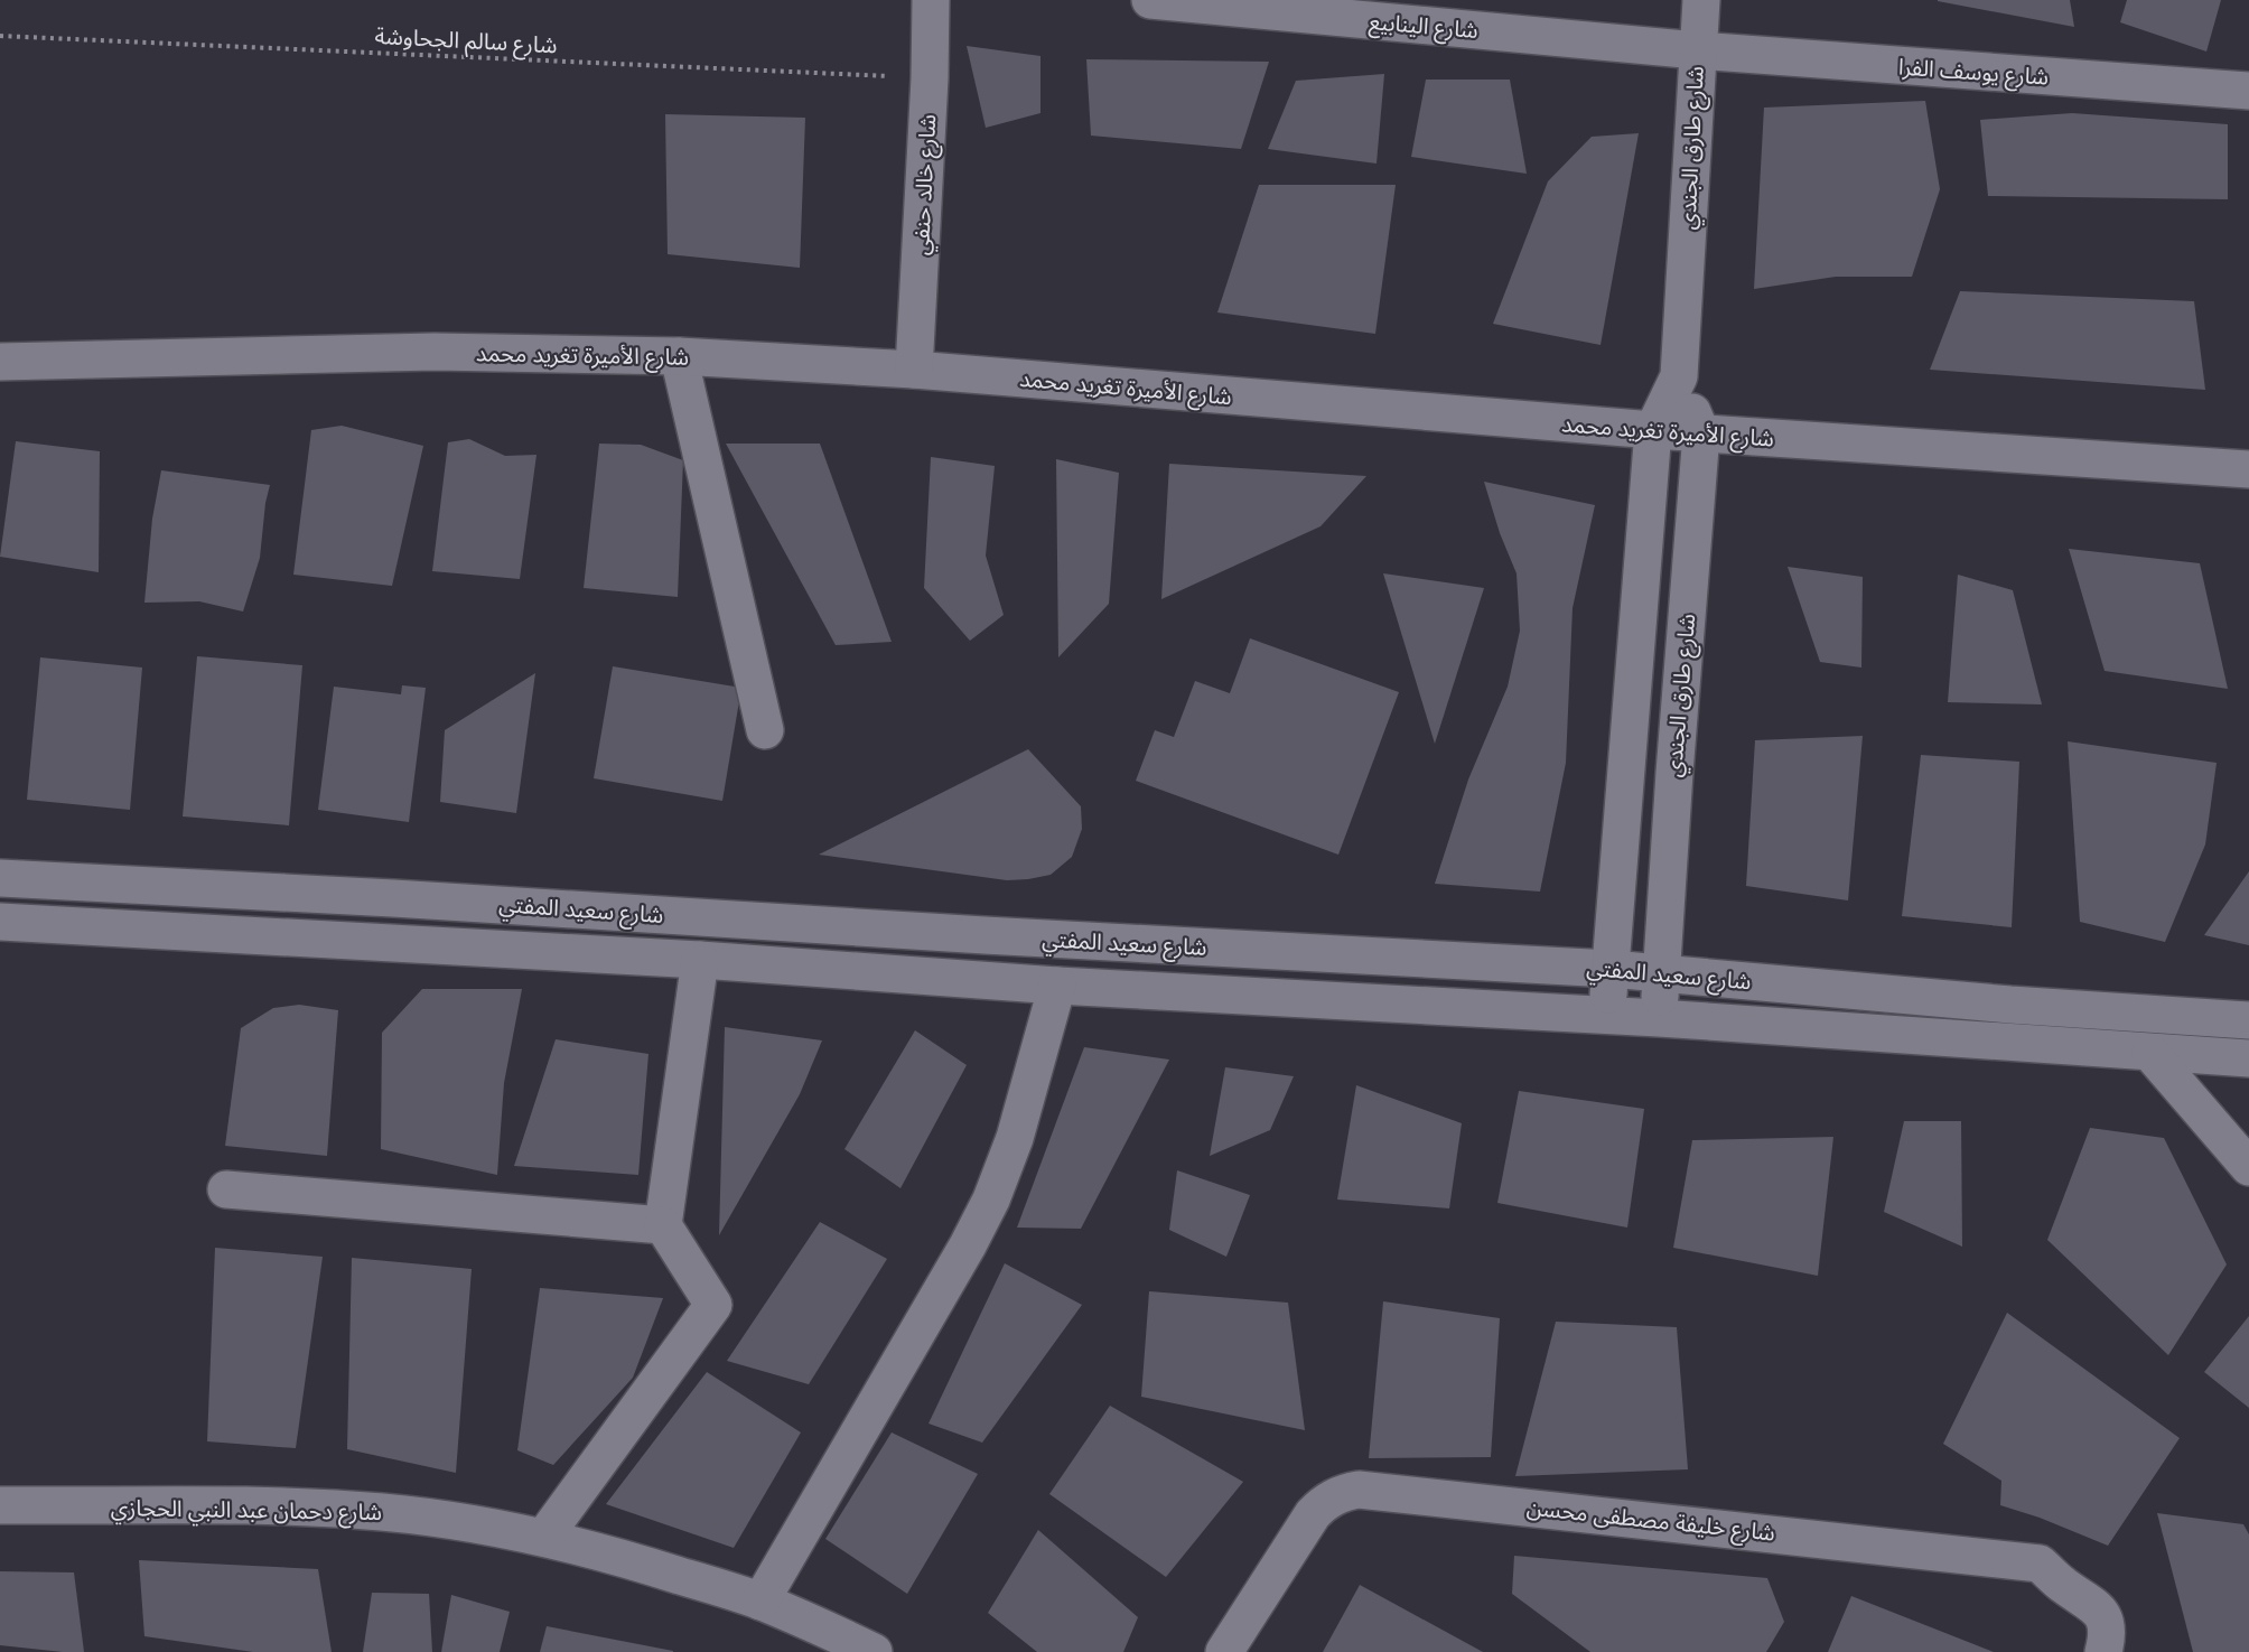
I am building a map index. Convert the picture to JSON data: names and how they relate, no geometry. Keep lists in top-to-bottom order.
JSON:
{
  "streets": {
    "street": [
      "شارع الينابيع",
      "شارع يوسف الفرا",
      "شارع طارق الجندي",
      "شارع خالد حنفي",
      "شارع الأميرة تغريد محمد",
      "شارع سعيد المفتي",
      "شارع دحمان عبد النبي الحجازي",
      "شارع خليفة مصطفى محسن"
    ],
    "path": ["شارع سالم الجحاوشة"]
  },
  "crossings": [
    ["شارع الينابيع", "شارع يوسف الفرا"],
    ["شارع الينابيع", "شارع طارق الجندي"],
    ["شارع سالم الجحاوشة", "شارع خالد حنفي"],
    ["شارع يوسف الفرا", "شارع طارق الجندي"],
    ["شارع طارق الجندي", "شارع الأميرة تغريد محمد"],
    ["شارع طارق الجندي", "شارع سعيد المفتي"],
    ["شارع خالد حنفي", "شارع الأميرة تغريد محمد"]
  ]
}
